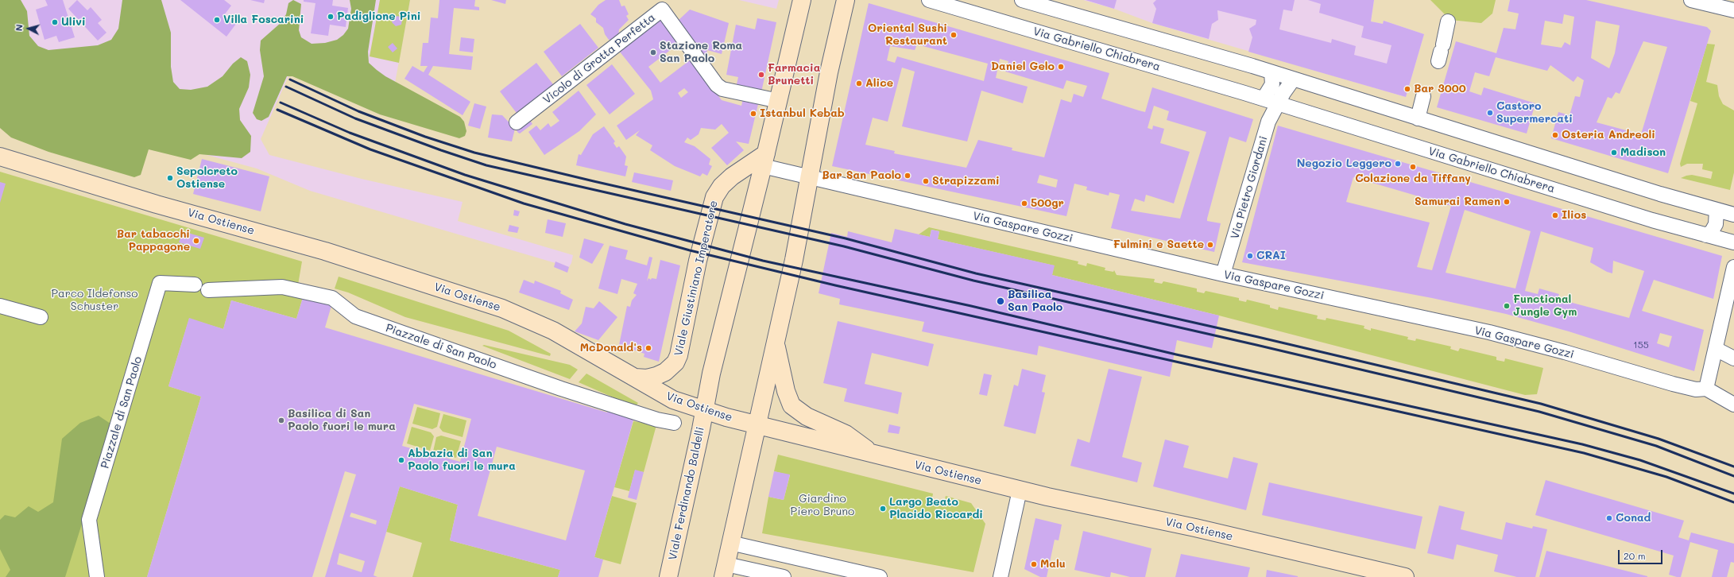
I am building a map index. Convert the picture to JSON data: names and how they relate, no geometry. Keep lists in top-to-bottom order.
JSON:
{
  "streets": {
    "street": [
      "Via Gabriello Chiabrera",
      "Vicolo di Grotta Perfetta",
      "Via Pietro Giordani",
      "Via Ostiense",
      "Via Gaspare Gozzi",
      "Viale Giustiniano Imperatore",
      "Piazzale di San Paolo",
      "Viale Ferdinando Baldelli"
    ]
  },
  "crossings": [
    ["Via Gabriello Chiabrera", "Via Pietro Giordani"],
    ["Via Pietro Giordani", "Via Gaspare Gozzi"],
    ["Via Ostiense", "Viale Giustiniano Imperatore"],
    ["Via Ostiense", "Viale Ferdinando Baldelli"]
  ],
  "parks": ["Parco Ildefonso Schuster", "Giardino Piero Bruno"],
  "places": [
    "Padiglione Pini",
    "Villa Foscarini",
    "Ulivi",
    "Oriental Sushi Restaurant",
    "Stazione Roma San Paolo",
    "Daniel Gelo",
    "Farmacia Brunetti",
    "Alice",
    "Bar 3000",
    "Castoro Supermercati",
    "Istanbul Kebab",
    "Osteria Andreoli",
    "Madison",
    "Negozio Leggero",
    "Colazione da Tiffany",
    "Bar San Paolo",
    "Sepolcreto Ostiense",
    "Strapizzami",
    "Samurai Ramen",
    "500gr",
    "Ilios",
    "Bar tabacchi Pappagone",
    "Fulmini e Saette",
    "CRAI",
    "Basilica San Paolo",
    "Functional Jungle Gym",
    "McDonald's",
    "Basilica di San Paolo fuori le mura",
    "Abbazia di San Paolo fuori le mura",
    "Largo Beato Placido Riccardi",
    "Conad",
    "Malu"
  ],
  "house_numbers": ["155"],
  "scale_bar": "20 m",
  "north": "left"
}
